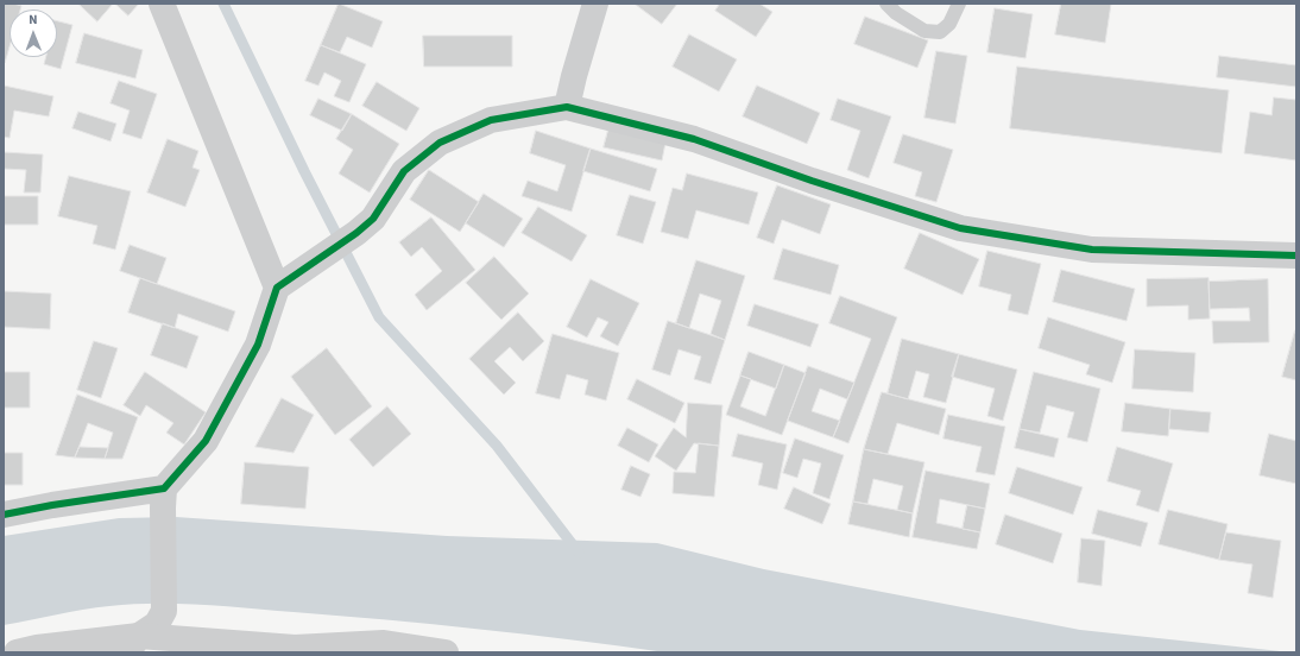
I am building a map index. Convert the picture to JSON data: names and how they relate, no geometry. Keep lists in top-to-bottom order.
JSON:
{
  "north": "top"
}
